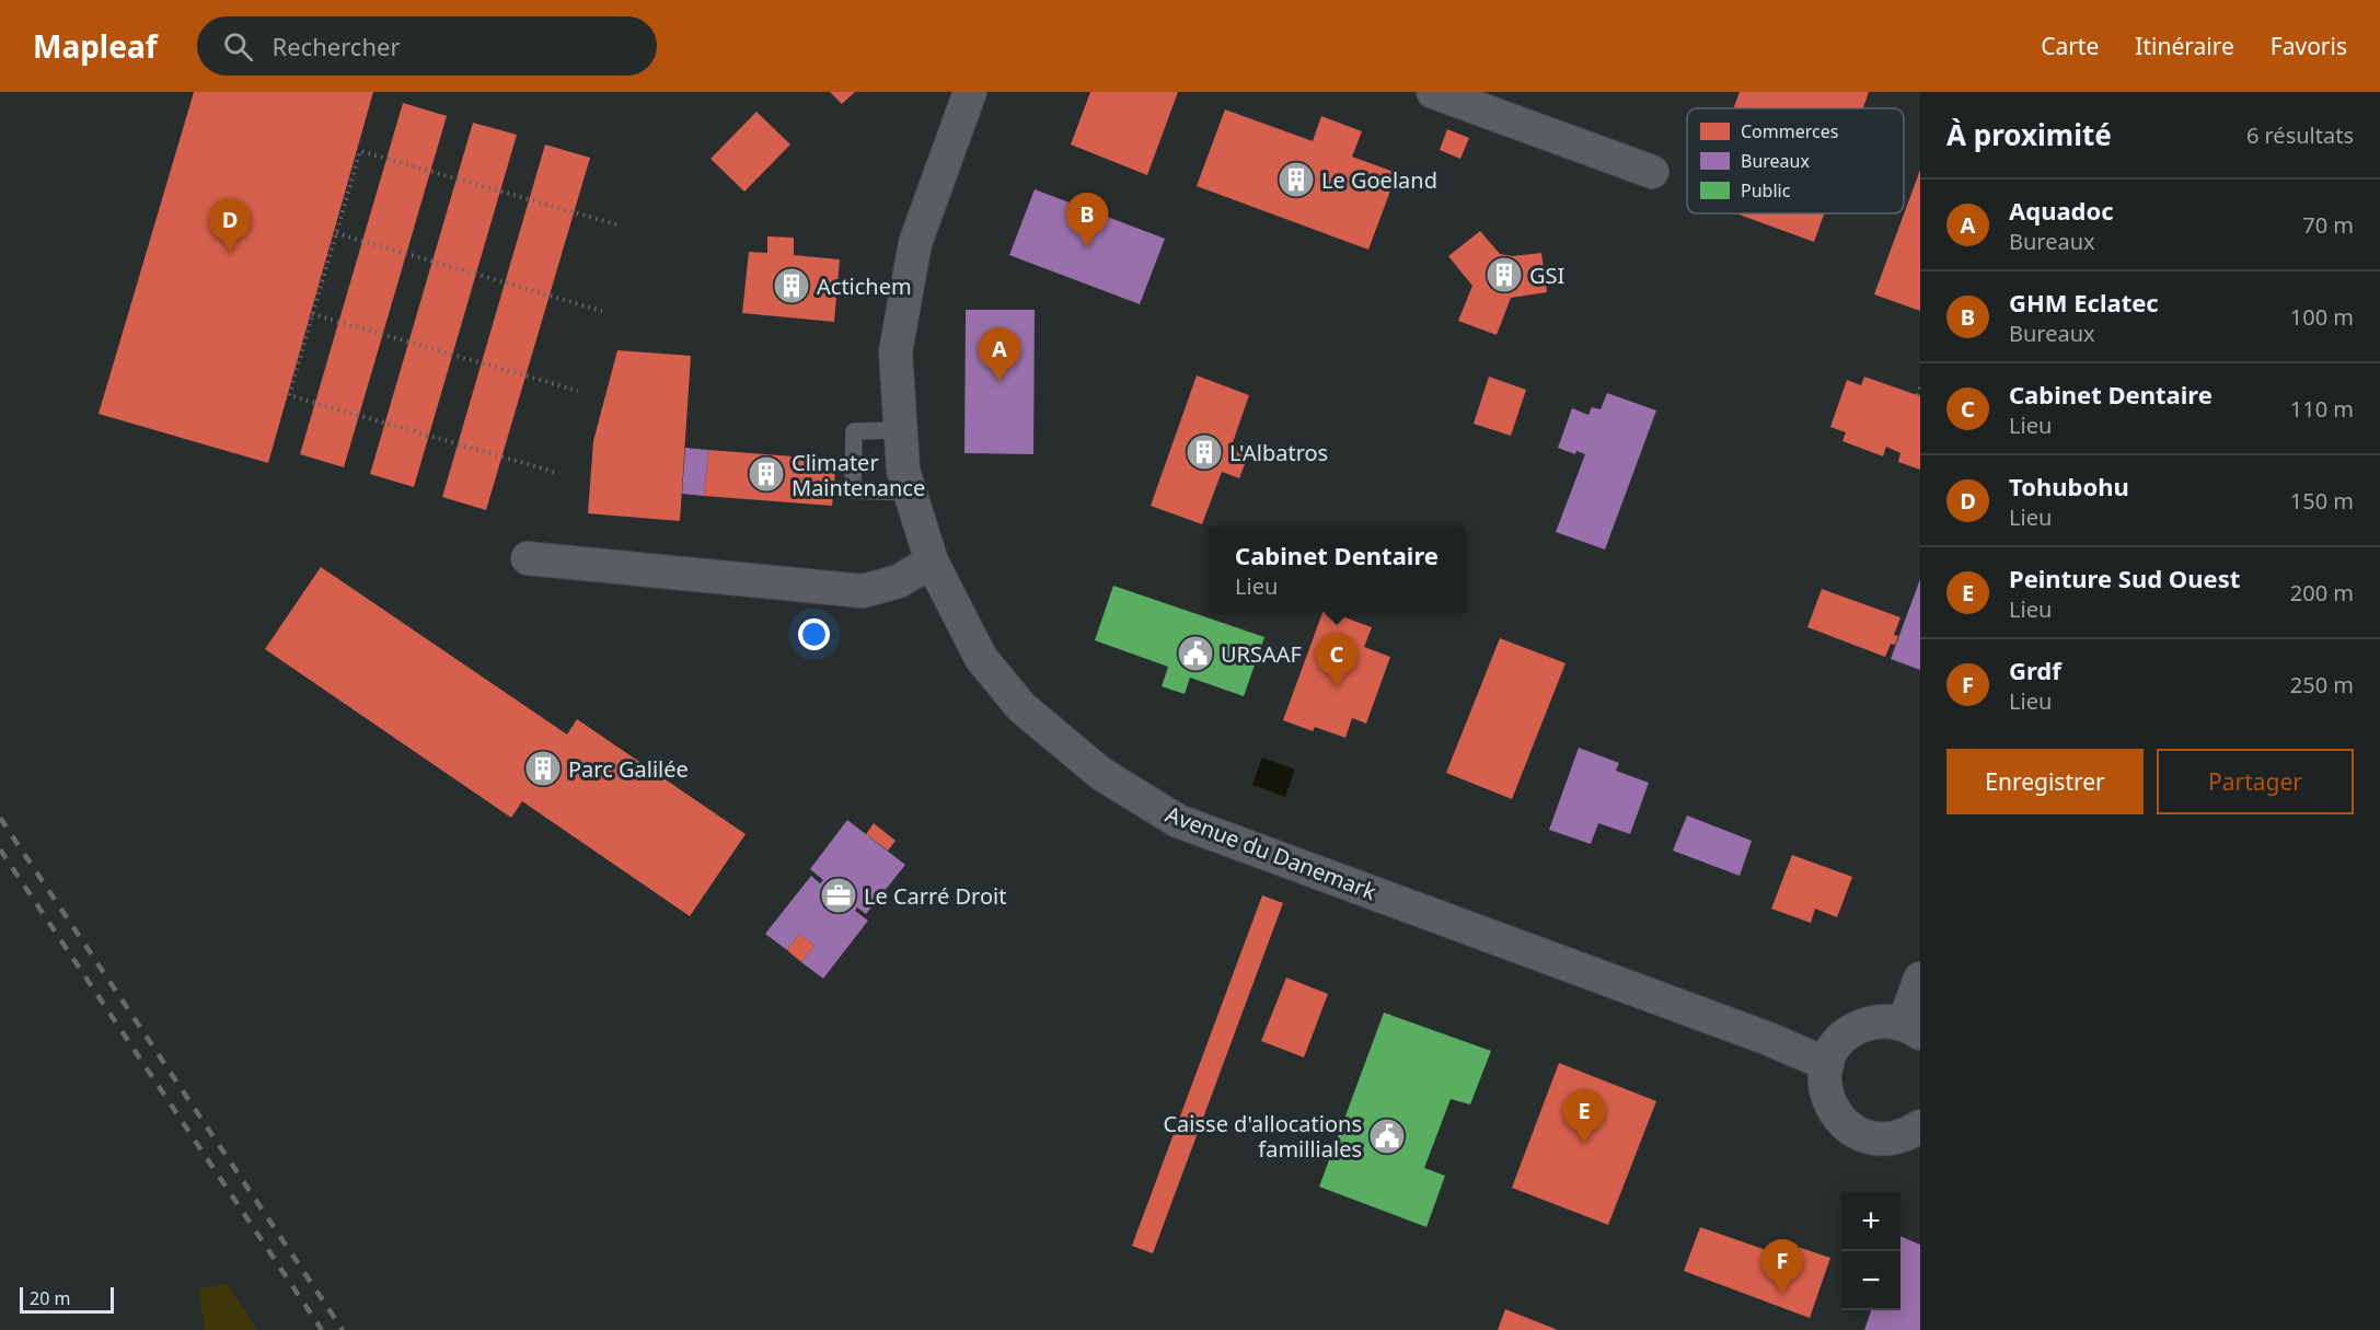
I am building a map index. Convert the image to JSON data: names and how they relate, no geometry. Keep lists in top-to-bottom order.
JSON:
{
  "streets": {
    "street": ["Avenue du Danemark"]
  },
  "places": {
    "building": [
      "Le Goeland",
      "GSI",
      "Actichem",
      "L'Albatros",
      "Climater Maintenance",
      "Parc Galilée"
    ],
    "public building": ["URSAAF", "Caisse d'allocations familliales"],
    "office": ["Le Carré Droit"]
  },
  "legend": ["Commerces", "Bureaux", "Public"],
  "scale_bar": "20 m",
  "page": {
    "header": "Mapleaf",
    "search": "Rechercher",
    "nav": ["Carte", "Itinéraire", "Favoris"],
    "heading": ["À proximité", "6 résultats"],
    "list": [
      {
        "mark": "A",
        "name": "Aquadoc",
        "note": "Bureaux",
        "value": "70 m"
      },
      {
        "mark": "B",
        "name": "GHM Eclatec",
        "note": "Bureaux",
        "value": "100 m"
      },
      {
        "mark": "C",
        "name": "Cabinet Dentaire",
        "note": "Lieu",
        "value": "110 m"
      },
      {
        "mark": "D",
        "name": "Tohubohu",
        "note": "Lieu",
        "value": "150 m"
      },
      {
        "mark": "E",
        "name": "Peinture Sud Ouest",
        "note": "Lieu",
        "value": "200 m"
      },
      {
        "mark": "F",
        "name": "Grdf",
        "note": "Lieu",
        "value": "250 m"
      }
    ],
    "pins": [
      "B",
      "D",
      "A",
      "C",
      "E",
      "F"
    ],
    "popup": ["Cabinet Dentaire", "Lieu"],
    "buttons": ["Enregistrer", "Partager"],
    "map_buttons": ["+", "−"],
    "scale": "20 m"
  }
}
